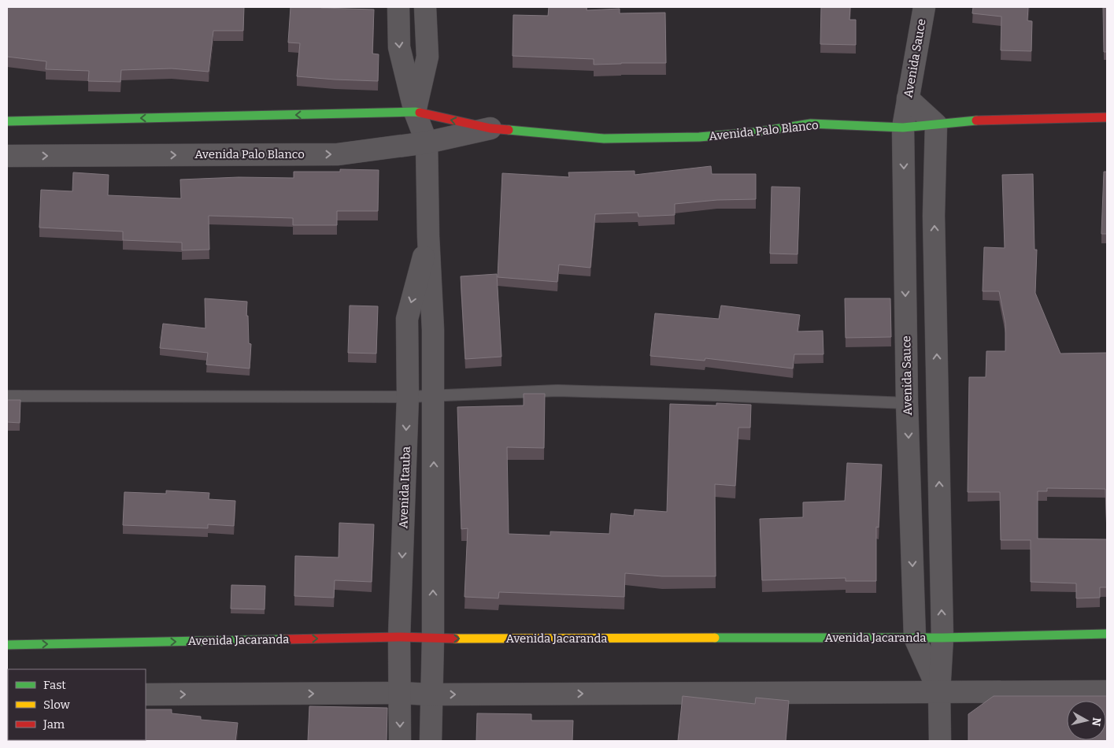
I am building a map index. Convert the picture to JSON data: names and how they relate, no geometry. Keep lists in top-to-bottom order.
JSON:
{
  "streets": {
    "street": [
      "Avenida Sauce",
      "Avenida Palo Blanco",
      "Avenida Itauba",
      "Avenida Jacaranda"
    ]
  },
  "crossings": [
    ["Avenida Sauce", "Avenida Palo Blanco"],
    ["Avenida Sauce", "Avenida Jacaranda"],
    ["Avenida Palo Blanco", "Avenida Itauba"],
    ["Avenida Itauba", "Avenida Jacaranda"]
  ],
  "legend": ["Fast", "Slow", "Jam"],
  "north": "right"
}
